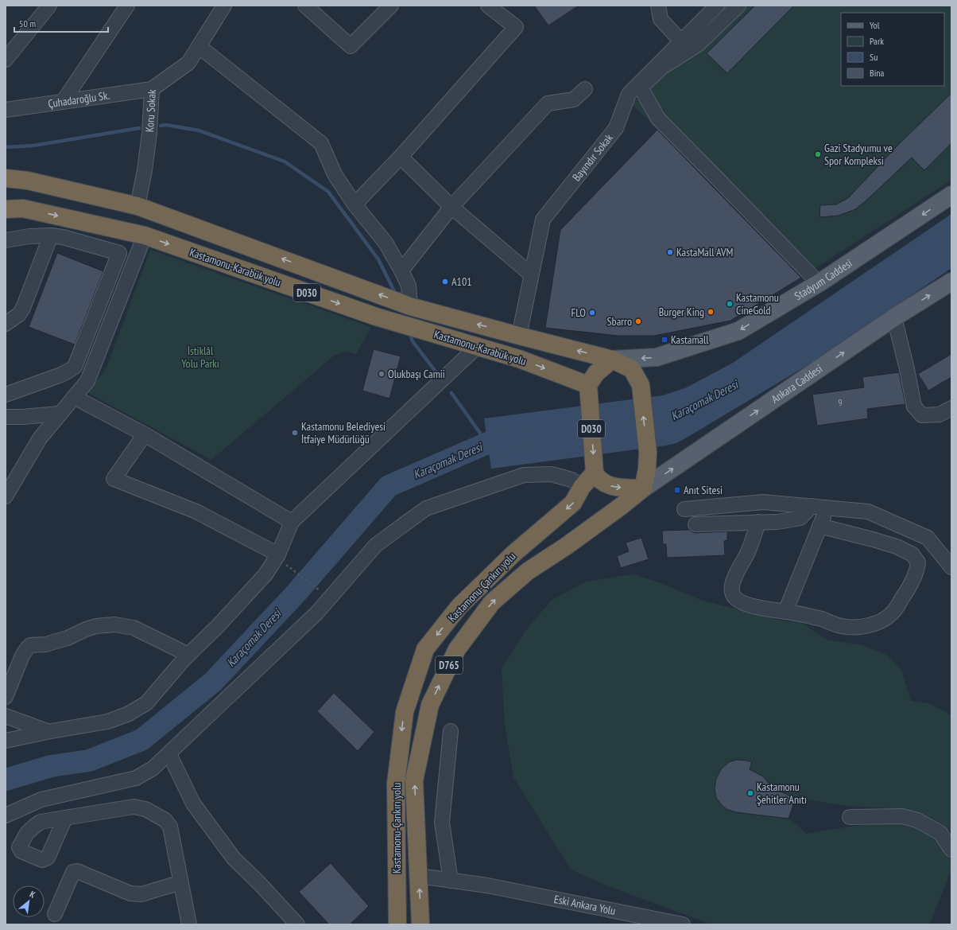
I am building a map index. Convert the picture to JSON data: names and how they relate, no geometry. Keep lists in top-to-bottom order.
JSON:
{
  "streets": {
    "highway": [
      "Kastamonu-Karabük yolu",
      "D030",
      "Kastamonu-Çankırı yolu",
      "D765"
    ],
    "main road": ["Stadyum Caddesi", "Ankara Caddesi"],
    "street": [
      "Çuhadaroğlu Sk.",
      "Koru Sokak",
      "Bayındır Sokak",
      "Eski Ankara Yolu"
    ]
  },
  "crossings": [
    ["Çuhadaroğlu Sk.", "Koru Sokak"],
    ["Kastamonu-Karabük yolu", "D030"],
    ["D030", "Kastamonu-Çankırı yolu"],
    ["Ankara Caddesi", "Kastamonu-Çankırı yolu"],
    ["Kastamonu-Çankırı yolu", "Eski Ankara Yolu"]
  ],
  "one_way": ["Stadyum Caddesi", "Ankara Caddesi"],
  "water": ["Karaçomak Deresi"],
  "parks": ["İstiklâl Yolu Parkı"],
  "places": {
    "other": [
      "Gazi Stadyumu ve Spor Kompleksi",
      "KastaMall AVM",
      "A101",
      "Kastamonu CineGold",
      "Burger King",
      "FLO",
      "Sbarro",
      "Olukbaşı Camii",
      "Kastamonu Belediyesi İtfaiye Müdürlüğü",
      "Kastamonu Şehitler Anıtı"
    ],
    "transit": ["Kastamall", "Anıt Sitesi"]
  },
  "house_numbers": ["9"],
  "legend": [
    "Yol",
    "Park",
    "Su",
    "Bina"
  ],
  "scale_bar": "50 m",
  "north": "top right"
}
